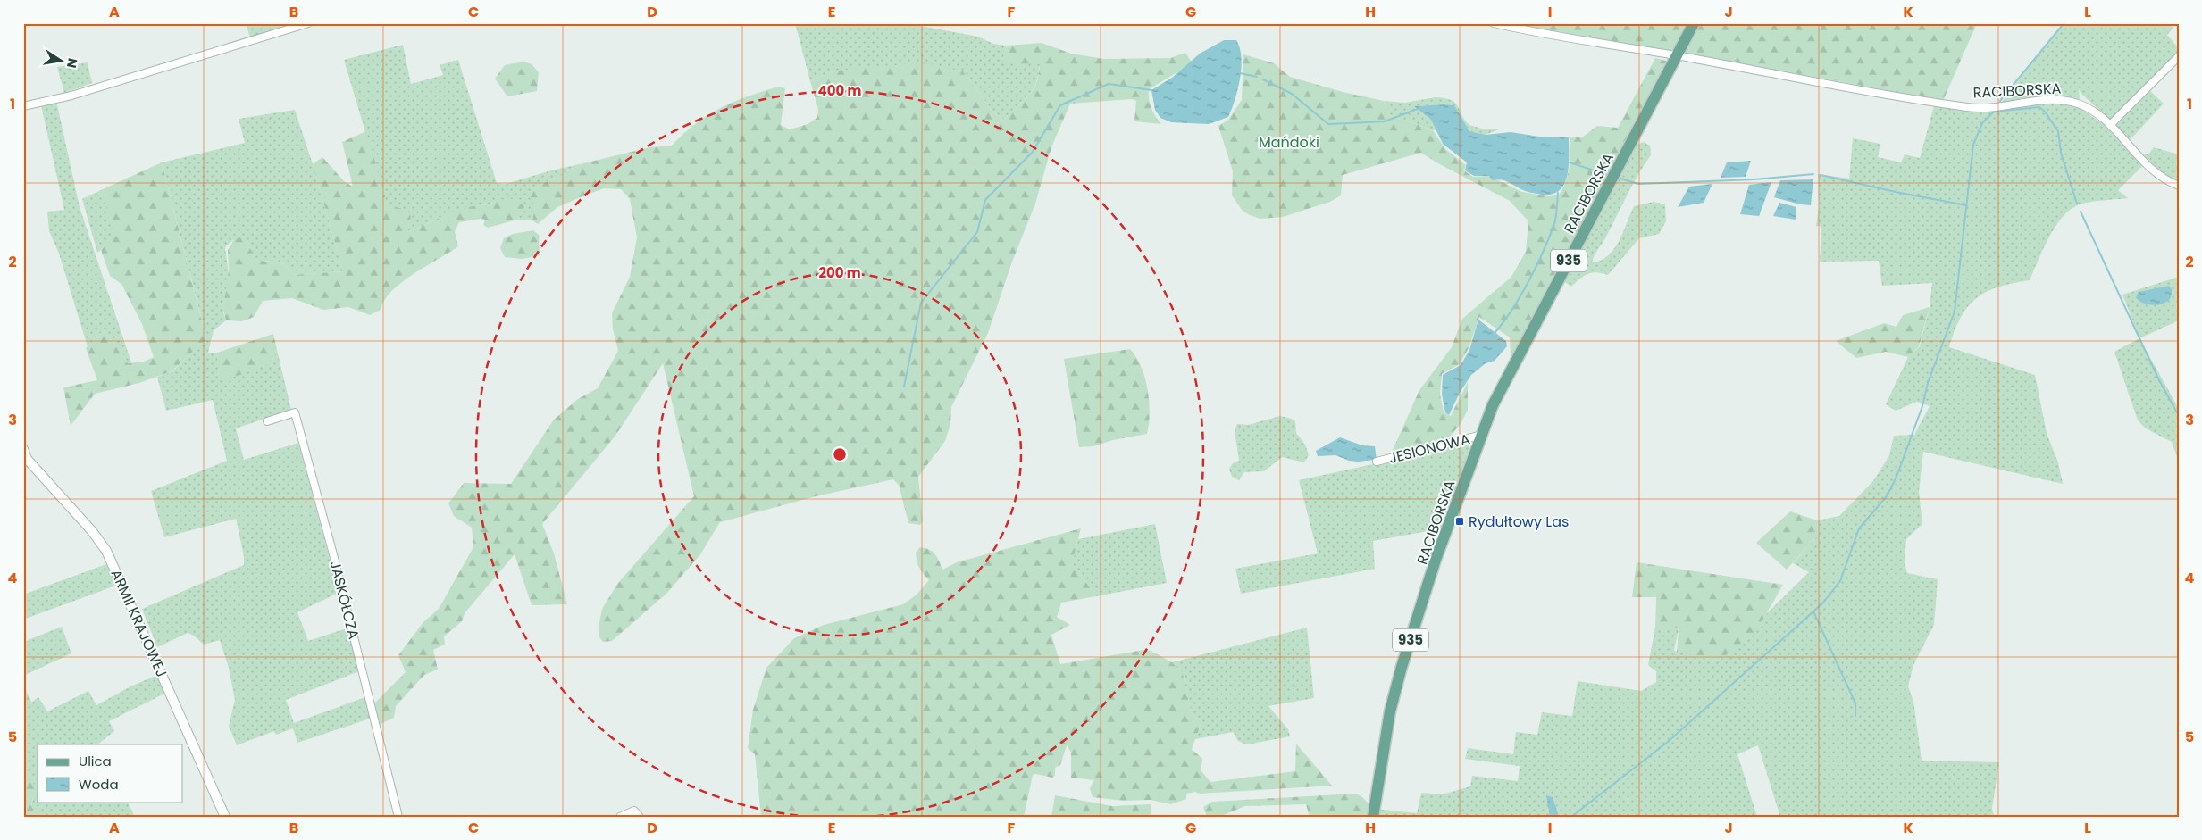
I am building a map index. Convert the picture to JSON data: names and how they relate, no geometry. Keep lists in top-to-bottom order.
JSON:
{
  "streets": {
    "main road": ["RACIBORSKA", "935"],
    "street": ["JESIONOWA", "JASKÓŁCZA", "ARMII KRAJOWEJ"]
  },
  "crossings": [
    ["RACIBORSKA", "935"],
    ["RACIBORSKA", "JESIONOWA"]
  ],
  "parks": ["Mańdoki"],
  "places": {
    "transit": ["Rydułtowy Las"]
  },
  "legend": ["Ulica", "Woda"],
  "north": "right",
  "grid": {
    "columns": [
      "A",
      "B",
      "C",
      "D",
      "E",
      "F",
      "G",
      "H",
      "I",
      "J",
      "K",
      "L"
    ],
    "rows": [
      "1",
      "2",
      "3",
      "4",
      "5"
    ]
  },
  "rings": ["400 m", "200 m"]
}
